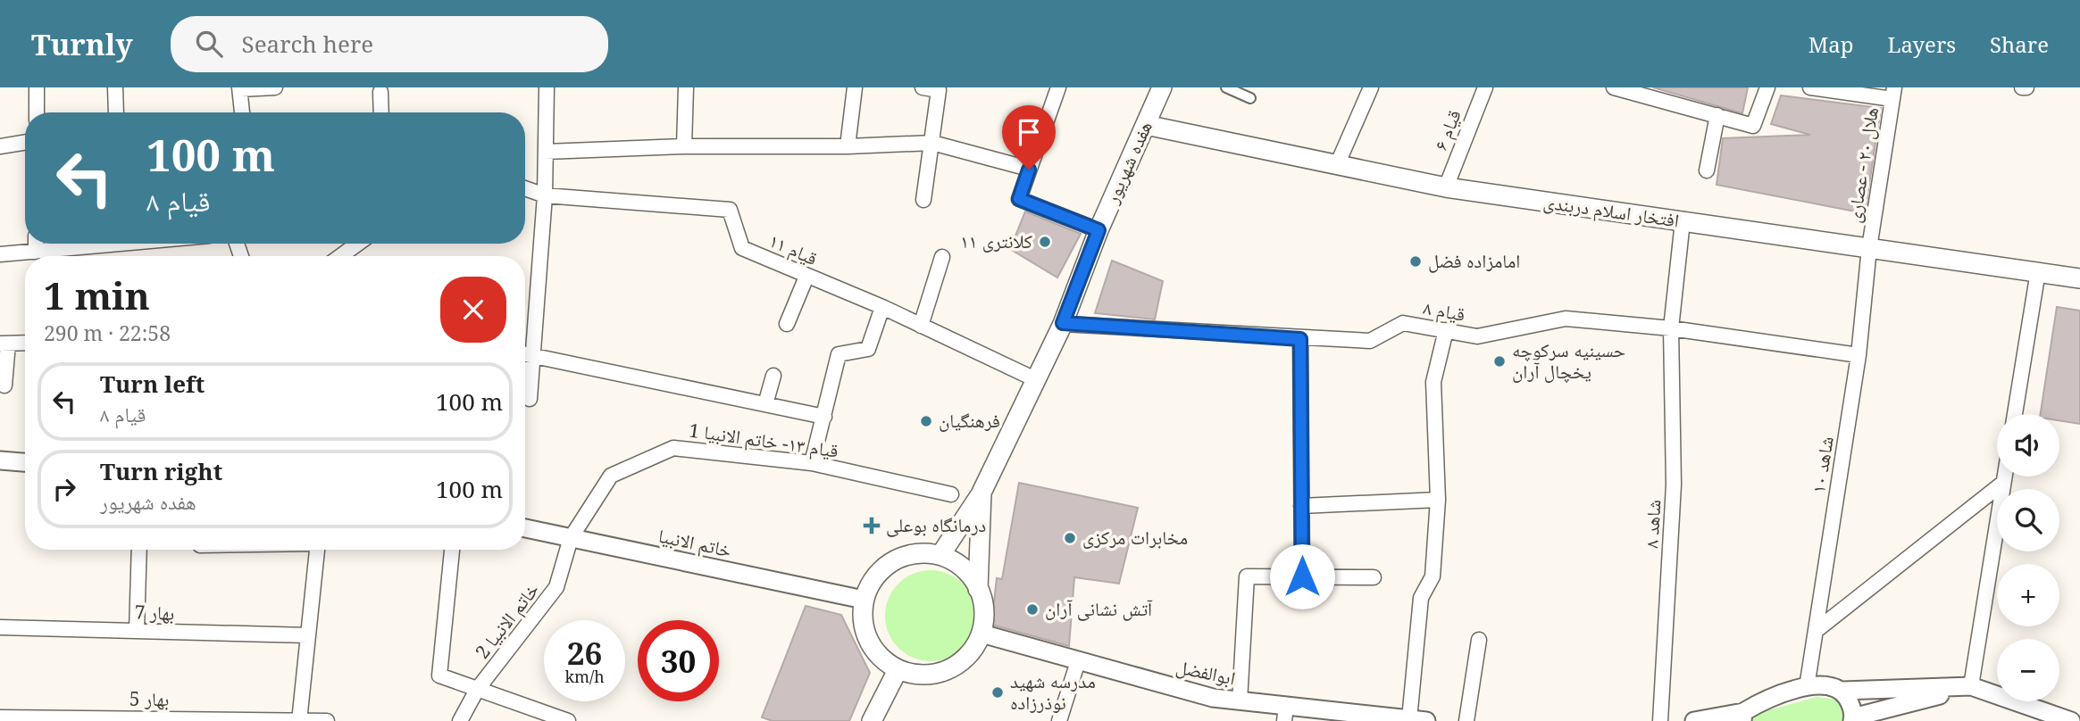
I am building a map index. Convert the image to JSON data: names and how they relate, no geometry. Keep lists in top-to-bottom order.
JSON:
{
  "streets": {
    "main road": ["هفده شهریور", "افتخار اسلام دربندی"],
    "street": [
      "قیام ۶",
      "هلال ۲۰ - عصاری",
      "قیام ۱۱",
      "قیام ۸",
      "قیام ۱۳- خاتم الانبیا 1",
      "شاهد ۱۰",
      "شاهد ۸",
      "خاتم الانبیا",
      "بهار 7",
      "خاتم الانبیا 2",
      "ابوالفضل",
      "بهار 5"
    ]
  },
  "crossings": [
    ["قیام ۶", "افتخار اسلام دربندی"],
    ["هفده شهریور", "افتخار اسلام دربندی"],
    ["هفده شهریور", "قیام ۱۱"],
    ["هفده شهریور", "قیام ۸"],
    ["هفده شهریور", "خاتم الانبیا"],
    ["هفده شهریور", "ابوالفضل"],
    ["هلال ۲۰ - عصاری", "افتخار اسلام دربندی"],
    ["هلال ۲۰ - عصاری", "شاهد ۱۰"],
    ["افتخار اسلام دربندی", "شاهد ۱۰"],
    ["افتخار اسلام دربندی", "شاهد ۸"],
    ["قیام ۸", "شاهد ۱۰"],
    ["قیام ۸", "شاهد ۸"],
    ["قیام ۱۳- خاتم الانبیا 1", "خاتم الانبیا"],
    ["قیام ۱۳- خاتم الانبیا 1", "خاتم الانبیا 2"],
    ["خاتم الانبیا", "خاتم الانبیا 2"],
    ["خاتم الانبیا", "ابوالفضل"]
  ],
  "places": {
    "other": [
      "کلانتری ۱۱",
      "امامزاده فضل",
      "حسینیه سرکوچه یخچال آران",
      "فرهنگیان",
      "مخابرات مرکزی",
      "آتش نشانی آران",
      "مدرسه شهید نوذرزاده"
    ],
    "health": ["درمانگاه بوعلی"]
  },
  "page": {
    "header": "Turnly",
    "search": "Search here",
    "nav": ["Map", "Layers", "Share"],
    "turn": ["100 m", "قیام ۸"],
    "heading": ["1 min", "290 m · 22:58"],
    "list": [
      {
        "name": "Turn left",
        "note": "قیام ۸",
        "value": "100 m"
      },
      {
        "name": "Turn right",
        "note": "هفده شهریور",
        "value": "100 m"
      }
    ],
    "map_buttons": ["+", "−"],
    "speed": "26 km/h",
    "limit": "30"
  }
}
